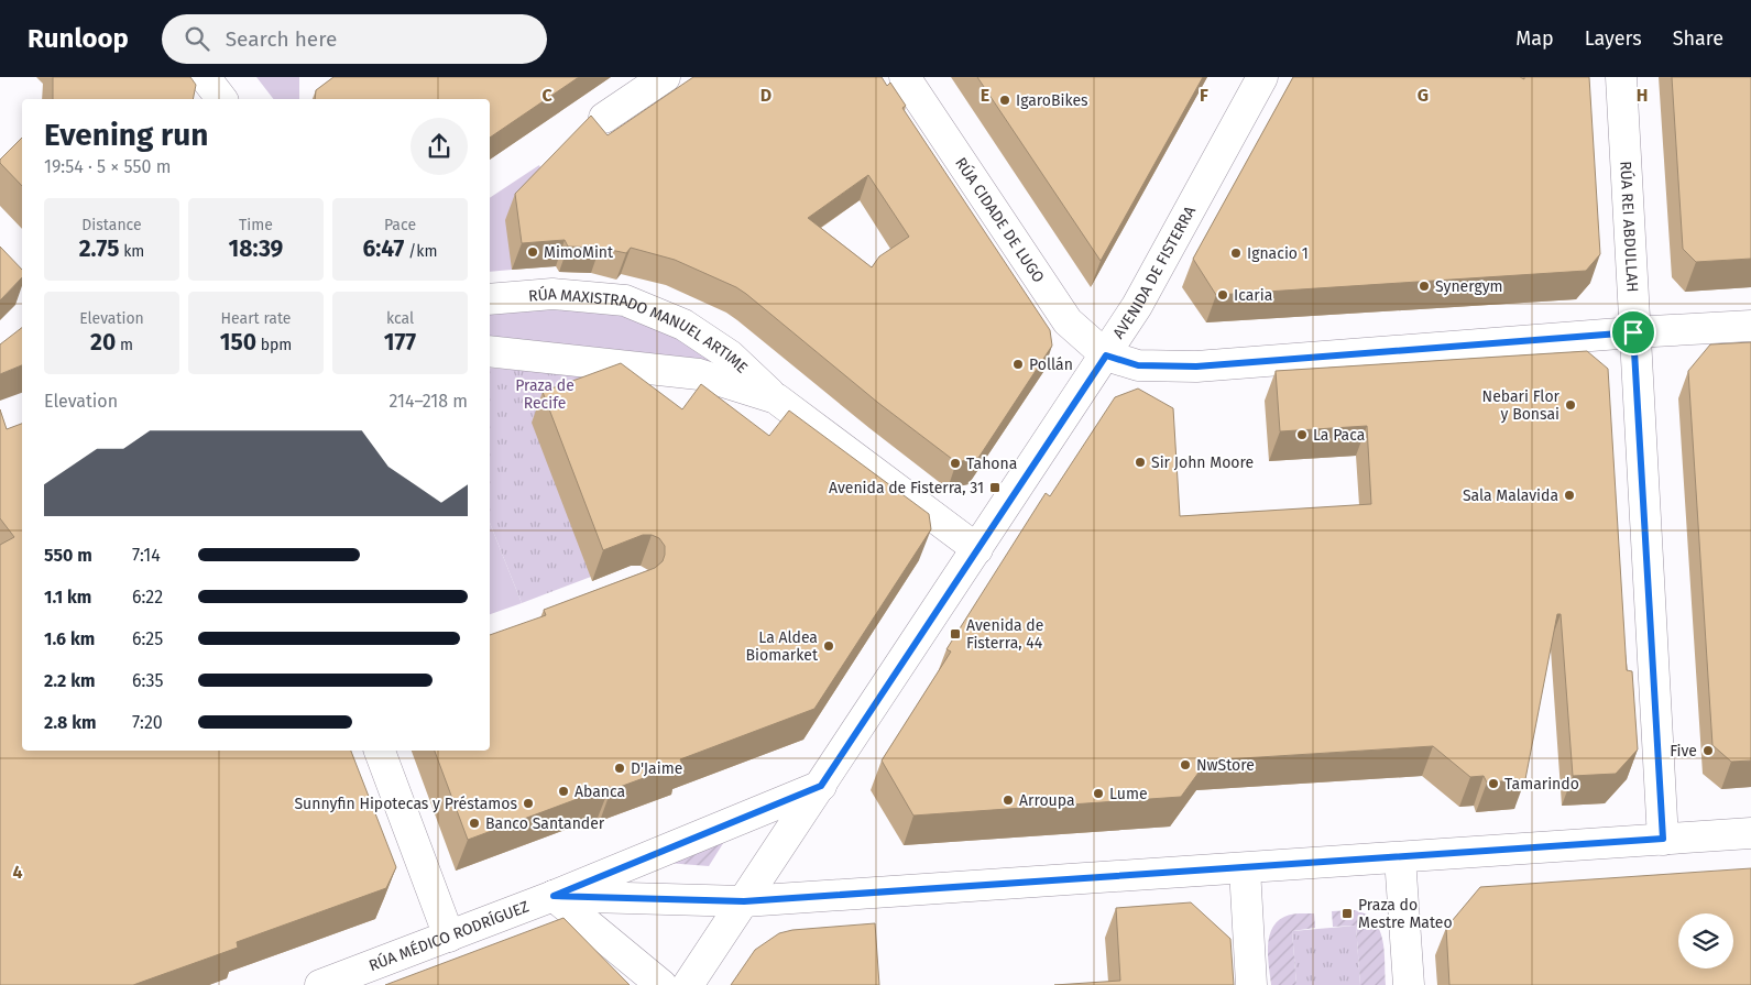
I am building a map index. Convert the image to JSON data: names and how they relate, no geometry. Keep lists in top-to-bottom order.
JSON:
{
  "streets": {
    "street": [
      "RÚA CIDADE DE LUGO",
      "RÚA REI ABDULLAH",
      "AVENIDA DE FISTERRA",
      "RÚA MAXISTRADO MANUEL ARTIME",
      "RÚA MÉDICO RODRÍGUEZ"
    ]
  },
  "crossings": [
    ["RÚA CIDADE DE LUGO", "AVENIDA DE FISTERRA"],
    ["AVENIDA DE FISTERRA", "RÚA MAXISTRADO MANUEL ARTIME"],
    ["AVENIDA DE FISTERRA", "RÚA MÉDICO RODRÍGUEZ"]
  ],
  "parks": ["Praza de Recife"],
  "places": {
    "other": [
      "IgaroBikes",
      "MimoMint",
      "Ignacio 1",
      "Synergym",
      "Icaria",
      "Pollán",
      "Nebari Flor y Bonsai",
      "La Paca",
      "Sir John Moore",
      "Tahona",
      "Sala Malavida",
      "La Aldea Biomarket",
      "Five",
      "NwStore",
      "D'Jaime",
      "Tamarindo",
      "Abanca",
      "Lume",
      "Arroupa",
      "Sunnyfin Hipotecas y Préstamos",
      "Banco Santander"
    ],
    "transit": ["Avenida de Fisterra, 31", "Avenida de Fisterra, 44", "Praza do Mestre Mateo"]
  },
  "page": {
    "header": "Runloop",
    "search": "Search here",
    "nav": ["Map", "Layers", "Share"],
    "heading": ["Evening run", "19:54 · 5 × 550 m"],
    "stats": [
      ["Distance", "2.75 km"],
      ["Time", "18:39"],
      ["Pace", "6:47 /km"],
      ["Elevation", "20 m"],
      ["Heart rate", "150 bpm"],
      ["kcal", "177"]
    ],
    "chart": ["Elevation", "214–218 m"],
    "list": [
      {
        "name": "550 m",
        "note": "7:14"
      },
      {
        "name": "1.1 km",
        "note": "6:22"
      },
      {
        "name": "1.6 km",
        "note": "6:25"
      },
      {
        "name": "2.2 km",
        "note": "6:35"
      },
      {
        "name": "2.8 km",
        "note": "7:20"
      }
    ]
  },
  "grid": {
    "columns": [
      "C",
      "D",
      "E",
      "F",
      "G",
      "H"
    ],
    "rows": ["4"]
  }
}
